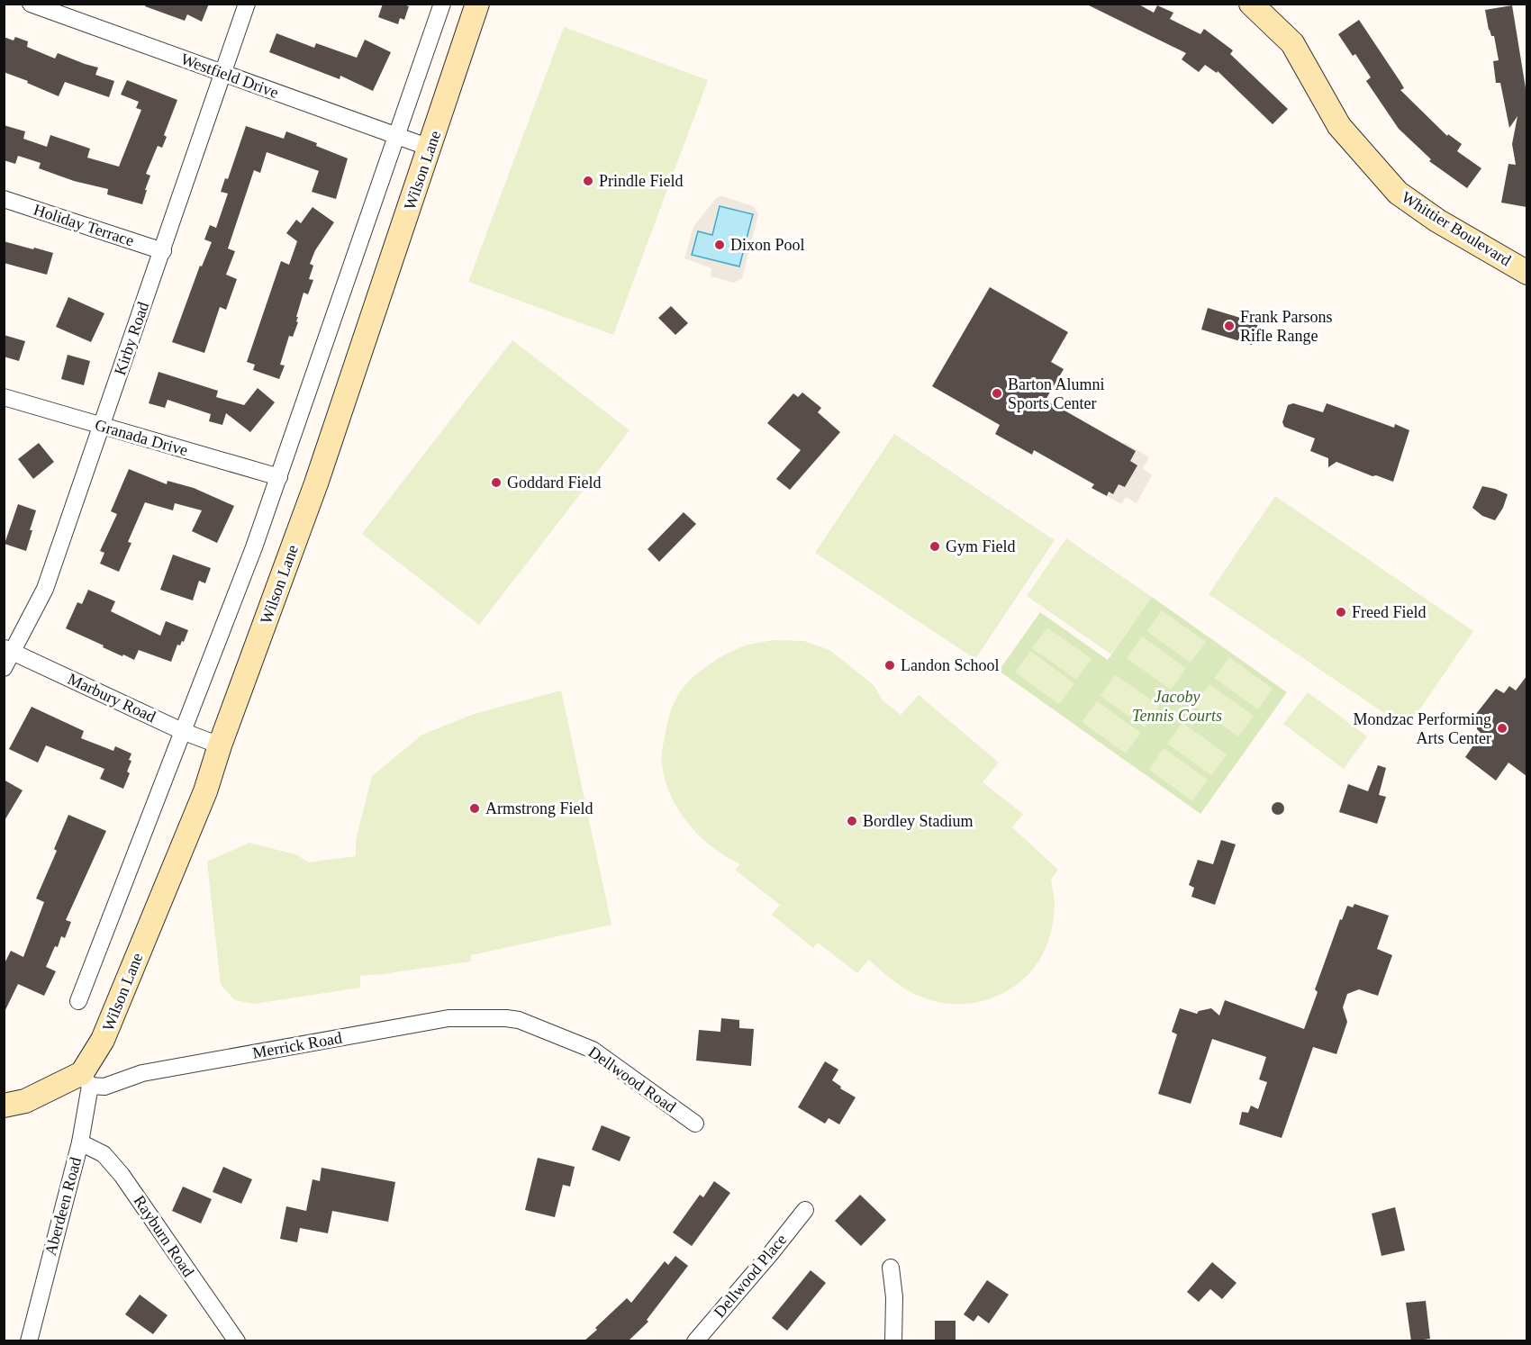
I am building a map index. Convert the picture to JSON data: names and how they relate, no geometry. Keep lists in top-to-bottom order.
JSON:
{
  "streets": {
    "main road": ["Wilson Lane", "Whittier Boulevard"],
    "street": [
      "Westfield Drive",
      "Holiday Terrace",
      "Kirby Road",
      "Granada Drive",
      "Marbury Road",
      "Merrick Road",
      "Dellwood Road",
      "Aberdeen Road",
      "Rayburn Road",
      "Dellwood Place"
    ]
  },
  "crossings": [
    ["Westfield Drive", "Wilson Lane"],
    ["Westfield Drive", "Kirby Road"],
    ["Wilson Lane", "Marbury Road"],
    ["Wilson Lane", "Merrick Road"],
    ["Wilson Lane", "Aberdeen Road"],
    ["Holiday Terrace", "Kirby Road"],
    ["Kirby Road", "Granada Drive"],
    ["Kirby Road", "Marbury Road"],
    ["Merrick Road", "Dellwood Road"],
    ["Merrick Road", "Aberdeen Road"],
    ["Aberdeen Road", "Rayburn Road"]
  ],
  "parks": ["Jacoby Tennis Courts"],
  "places": [
    "Prindle Field",
    "Dixon Pool",
    "Frank Parsons Rifle Range",
    "Barton Alumni Sports Center",
    "Goddard Field",
    "Gym Field",
    "Freed Field",
    "Landon School",
    "Mondzac Performing Arts Center",
    "Armstrong Field",
    "Bordley Stadium"
  ]
}
